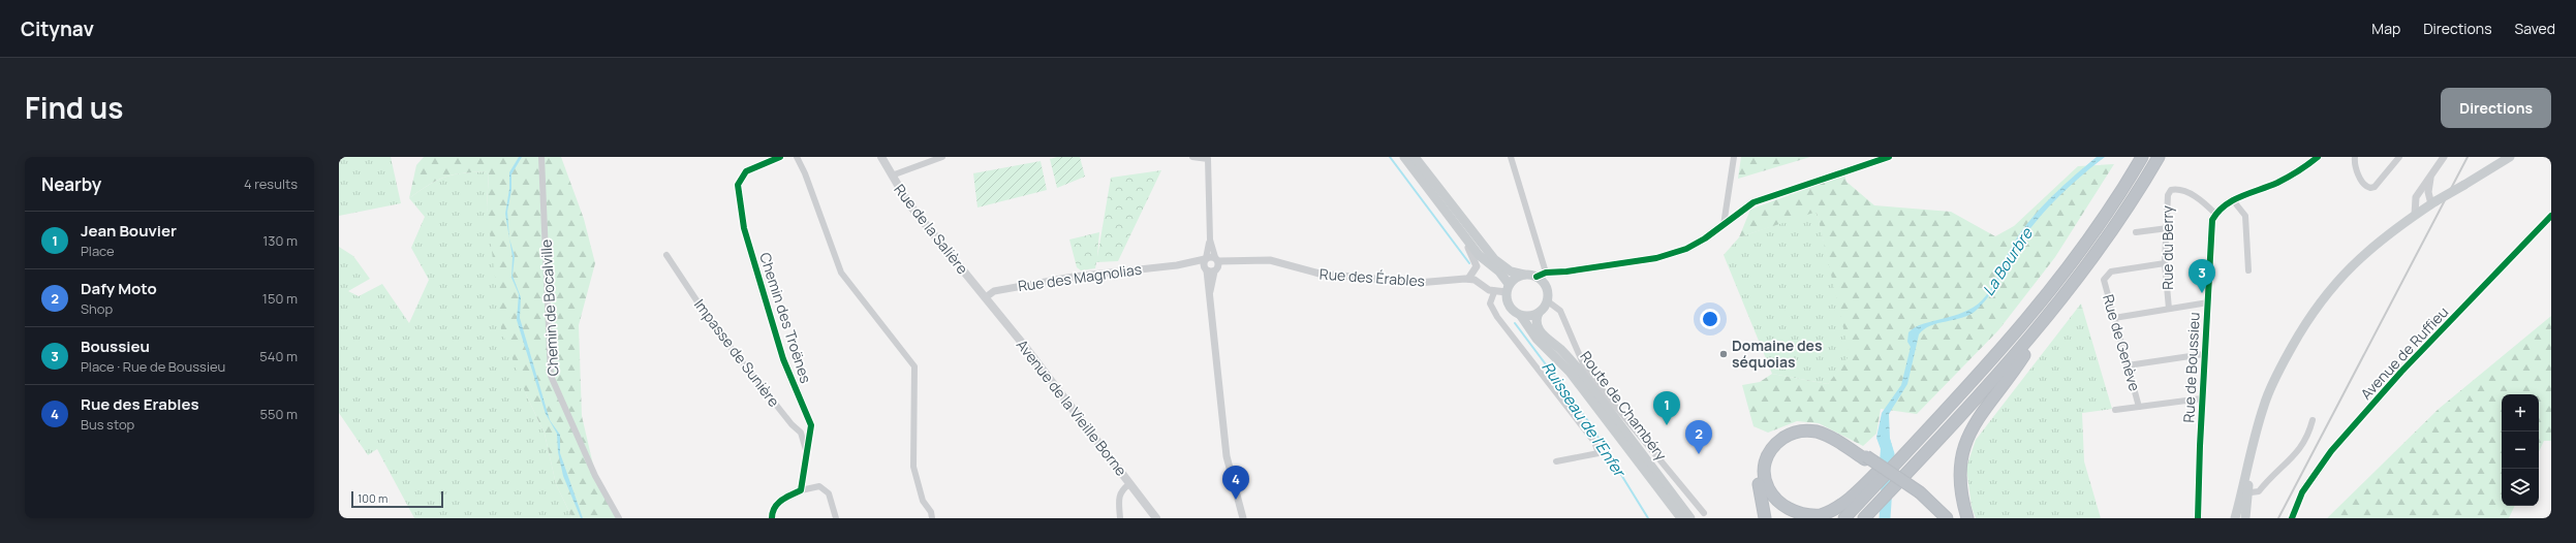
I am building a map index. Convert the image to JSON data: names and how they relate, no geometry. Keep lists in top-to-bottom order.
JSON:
{
  "streets": {
    "main road": ["Rue de la Salière", "Route de Chambéry", "Avenue de la Vieille Borne"],
    "street": [
      "Rue du Berry",
      "Rue des Magnolias",
      "Rue des Érables",
      "Chemin de Bocalville",
      "Chemin des Troënes",
      "Rue de Genève",
      "Impasse de Sunière",
      "Avenue de Ruffieu",
      "Rue de Boussieu"
    ]
  },
  "crossings": [
    ["Rue de la Salière", "Rue des Magnolias"],
    ["Rue de la Salière", "Avenue de la Vieille Borne"],
    ["Rue du Berry", "Rue de Genève"],
    ["Rue du Berry", "Rue de Boussieu"],
    ["Rue des Magnolias", "Rue des Érables"],
    ["Rue des Magnolias", "Avenue de la Vieille Borne"],
    ["Rue des Érables", "Route de Chambéry"],
    ["Chemin des Troënes", "Impasse de Sunière"],
    ["Rue de Genève", "Rue de Boussieu"]
  ],
  "water": ["La Bourbre", "Ruisseau de l'Enfer"],
  "places": ["Domaine des séquoias"],
  "scale_bar": "100 m",
  "page": {
    "header": "Citynav",
    "nav": ["Map", "Directions", "Saved"],
    "title": "Find us",
    "buttons": "Directions",
    "heading": ["Nearby", "4 results"],
    "list": [
      {
        "mark": "1",
        "name": "Jean Bouvier",
        "note": "Place",
        "value": "130 m"
      },
      {
        "mark": "2",
        "name": "Dafy Moto",
        "note": "Shop",
        "value": "150 m"
      },
      {
        "mark": "3",
        "name": "Boussieu",
        "note": "Place · Rue de Boussieu",
        "value": "540 m"
      },
      {
        "mark": "4",
        "name": "Rue des Erables",
        "note": "Bus stop",
        "value": "550 m"
      }
    ],
    "pins": [
      "3",
      "1",
      "2",
      "4"
    ],
    "map_buttons": ["+", "−"],
    "scale": "100 m"
  }
}
